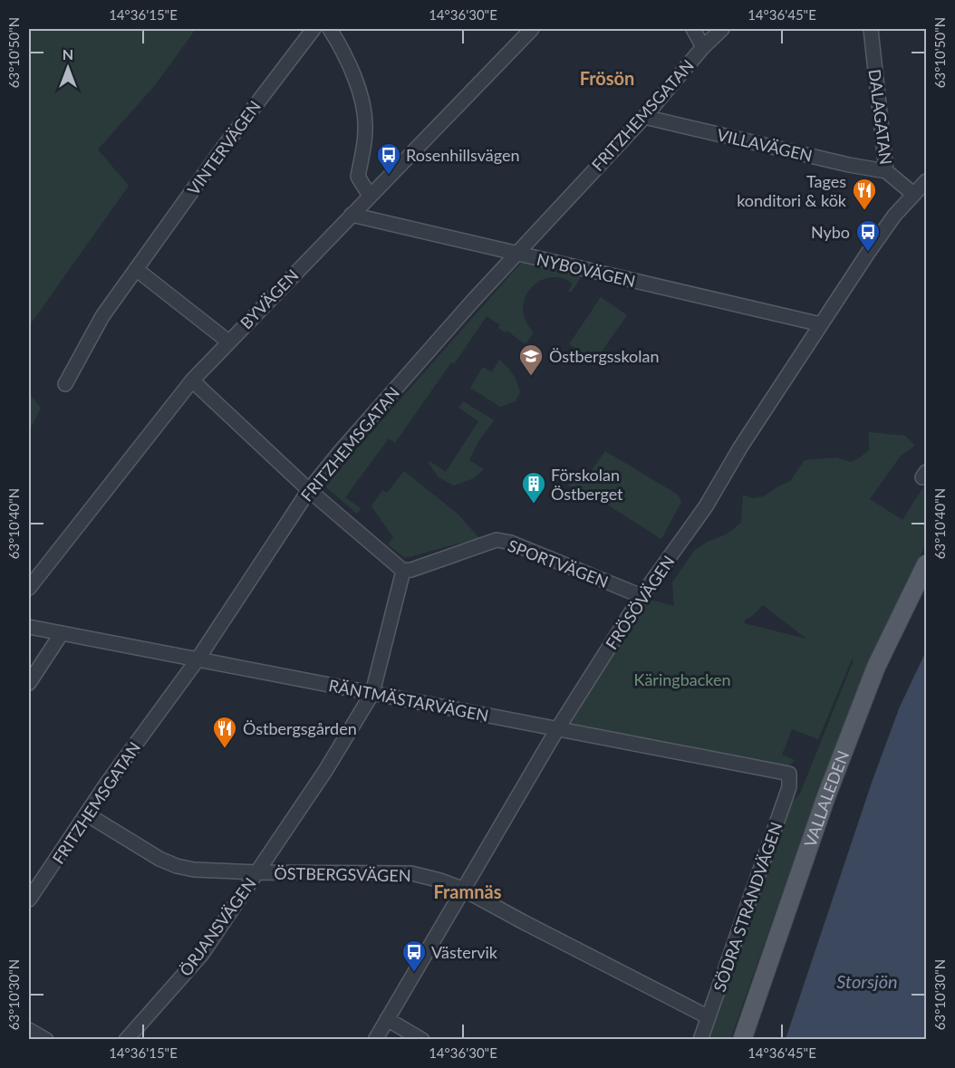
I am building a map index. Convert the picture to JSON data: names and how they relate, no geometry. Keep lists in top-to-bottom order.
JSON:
{
  "streets": {
    "main road": ["VALLALEDEN"],
    "street": [
      "FRITZHEMSGATAN",
      "DALAGATAN",
      "VILLAVÄGEN",
      "VINTERVÄGEN",
      "NYBOVÄGEN",
      "BYVÄGEN",
      "SPORTVÄGEN",
      "FRÖSÖVÄGEN",
      "RÄNTMÄSTARVÄGEN",
      "ÖSTBERGSVÄGEN",
      "SÖDRA STRANDVÄGEN",
      "ÖRJANSVÄGEN"
    ]
  },
  "crossings": [
    ["FRITZHEMSGATAN", "VILLAVÄGEN"],
    ["FRITZHEMSGATAN", "NYBOVÄGEN"],
    ["FRITZHEMSGATAN", "RÄNTMÄSTARVÄGEN"],
    ["FRITZHEMSGATAN", "ÖSTBERGSVÄGEN"],
    ["DALAGATAN", "VILLAVÄGEN"],
    ["DALAGATAN", "FRÖSÖVÄGEN"],
    ["NYBOVÄGEN", "BYVÄGEN"],
    ["NYBOVÄGEN", "FRÖSÖVÄGEN"],
    ["SPORTVÄGEN", "FRÖSÖVÄGEN"],
    ["SPORTVÄGEN", "ÖRJANSVÄGEN"],
    ["FRÖSÖVÄGEN", "RÄNTMÄSTARVÄGEN"],
    ["FRÖSÖVÄGEN", "ÖSTBERGSVÄGEN"],
    ["RÄNTMÄSTARVÄGEN", "SÖDRA STRANDVÄGEN"],
    ["RÄNTMÄSTARVÄGEN", "ÖRJANSVÄGEN"],
    ["ÖSTBERGSVÄGEN", "SÖDRA STRANDVÄGEN"],
    ["ÖSTBERGSVÄGEN", "ÖRJANSVÄGEN"]
  ],
  "districts": ["Frösön", "Framnäs"],
  "water": ["Storsjön"],
  "parks": ["Käringbacken"],
  "places": {
    "bus stop": ["Rosenhillsvägen", "Nybo", "Västervik"],
    "restaurant": ["Tages konditori & kök", "Östbergsgården"],
    "school or university": ["Östbergsskolan"],
    "building": ["Förskolan Östberget"]
  },
  "north": "top",
  "coordinates": [
    "14°36'15\"E",
    "14°36'30\"E",
    "14°36'45\"E",
    "63°10'50\"N",
    "63°10'40\"N",
    "63°10'30\"N"
  ]
}
